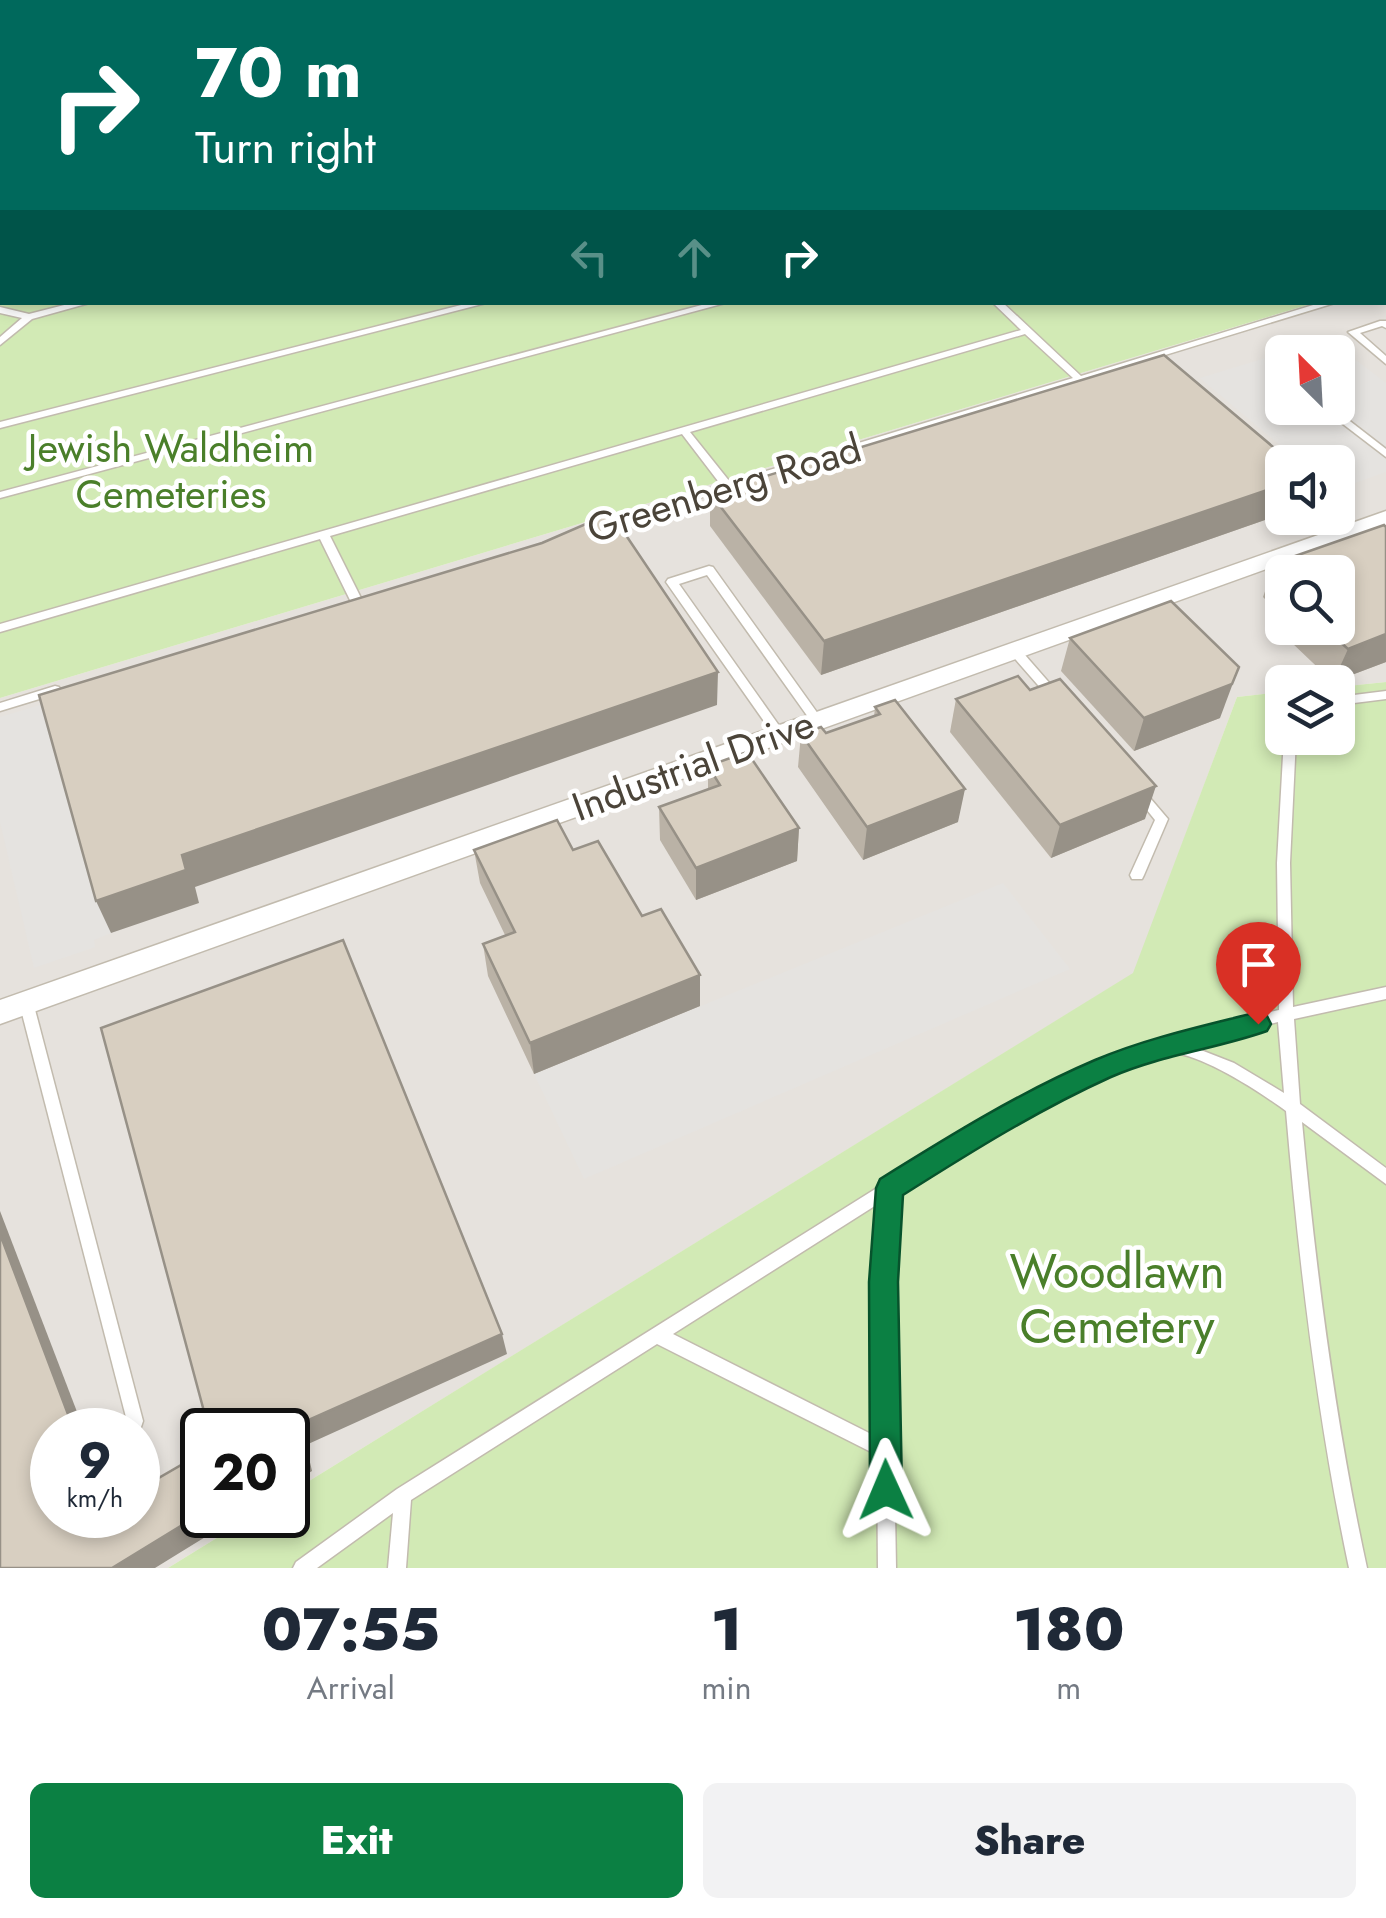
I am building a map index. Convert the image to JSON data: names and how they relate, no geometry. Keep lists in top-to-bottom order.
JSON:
{
  "streets": {
    "street": ["Industrial Drive"],
    "lane": ["Greenberg Road"]
  },
  "parks": ["Jewish Waldheim Cemeteries", "Woodlawn Cemetery"],
  "north": "top left",
  "page": {
    "turn": ["70 m", "Turn right"],
    "speed": "9 km/h",
    "limit": "20",
    "eta": [
      "07:55",
      "Arrival",
      "1",
      "min",
      "180",
      "m"
    ],
    "buttons": ["Exit", "Share"]
  }
}
